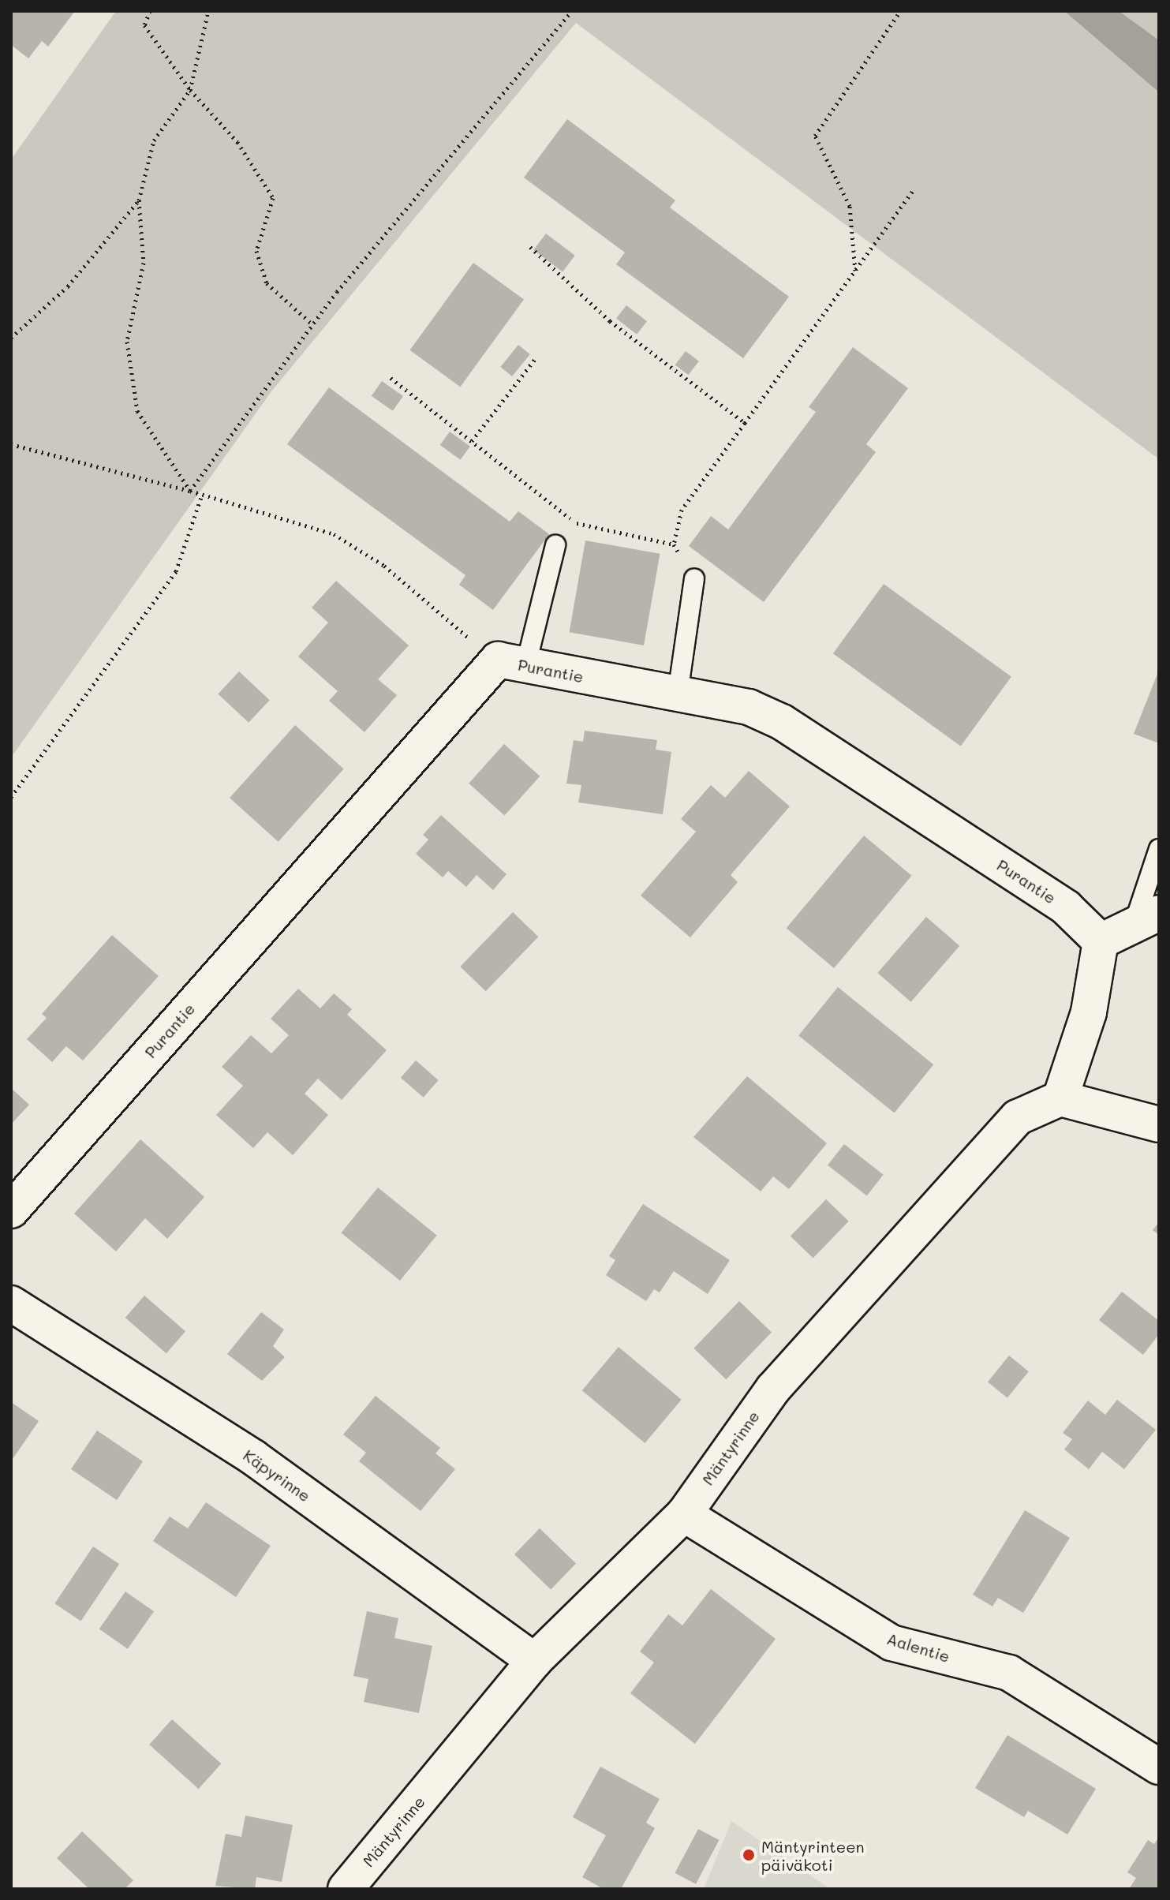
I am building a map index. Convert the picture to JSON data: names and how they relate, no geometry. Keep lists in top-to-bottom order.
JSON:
{
  "streets": {
    "street": [
      "Purantie",
      "Mäntyrinne",
      "Käpyrinne",
      "Aalentie"
    ]
  },
  "crossings": [
    ["Mäntyrinne", "Käpyrinne"],
    ["Mäntyrinne", "Aalentie"]
  ],
  "places": ["Mäntyrinteen päiväkoti"]
}
